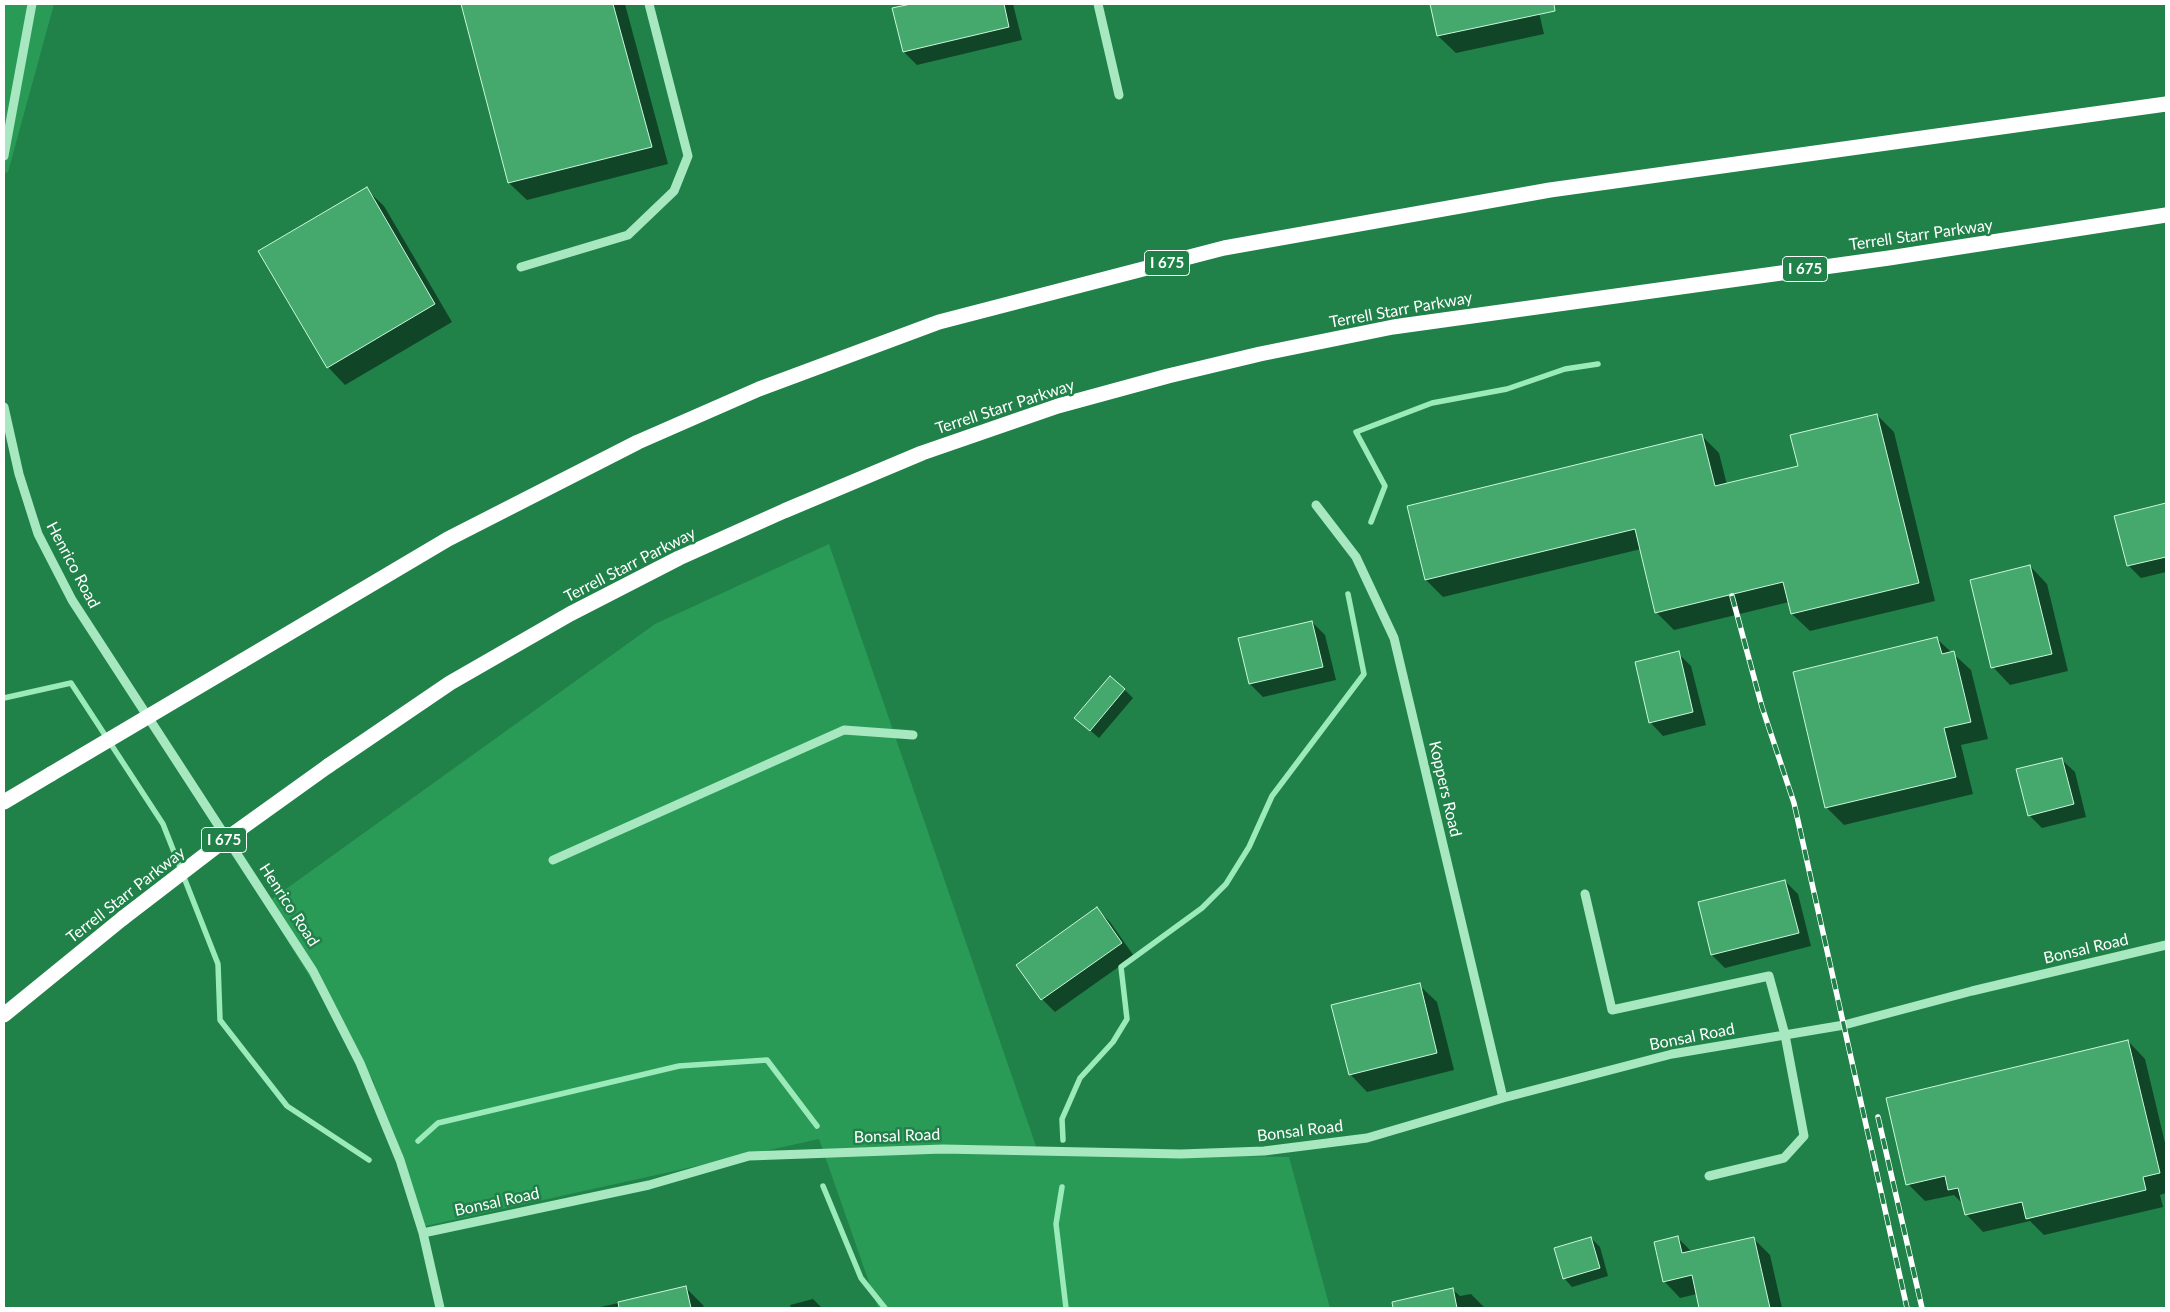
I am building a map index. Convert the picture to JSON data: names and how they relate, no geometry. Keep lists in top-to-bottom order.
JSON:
{
  "streets": {
    "highway": ["Terrell Starr Parkway", "I 675"],
    "street": ["Henrico Road", "Koppers Road", "Bonsal Road"]
  },
  "crossings": [
    ["Henrico Road", "Bonsal Road"],
    ["Koppers Road", "Bonsal Road"]
  ]
}
